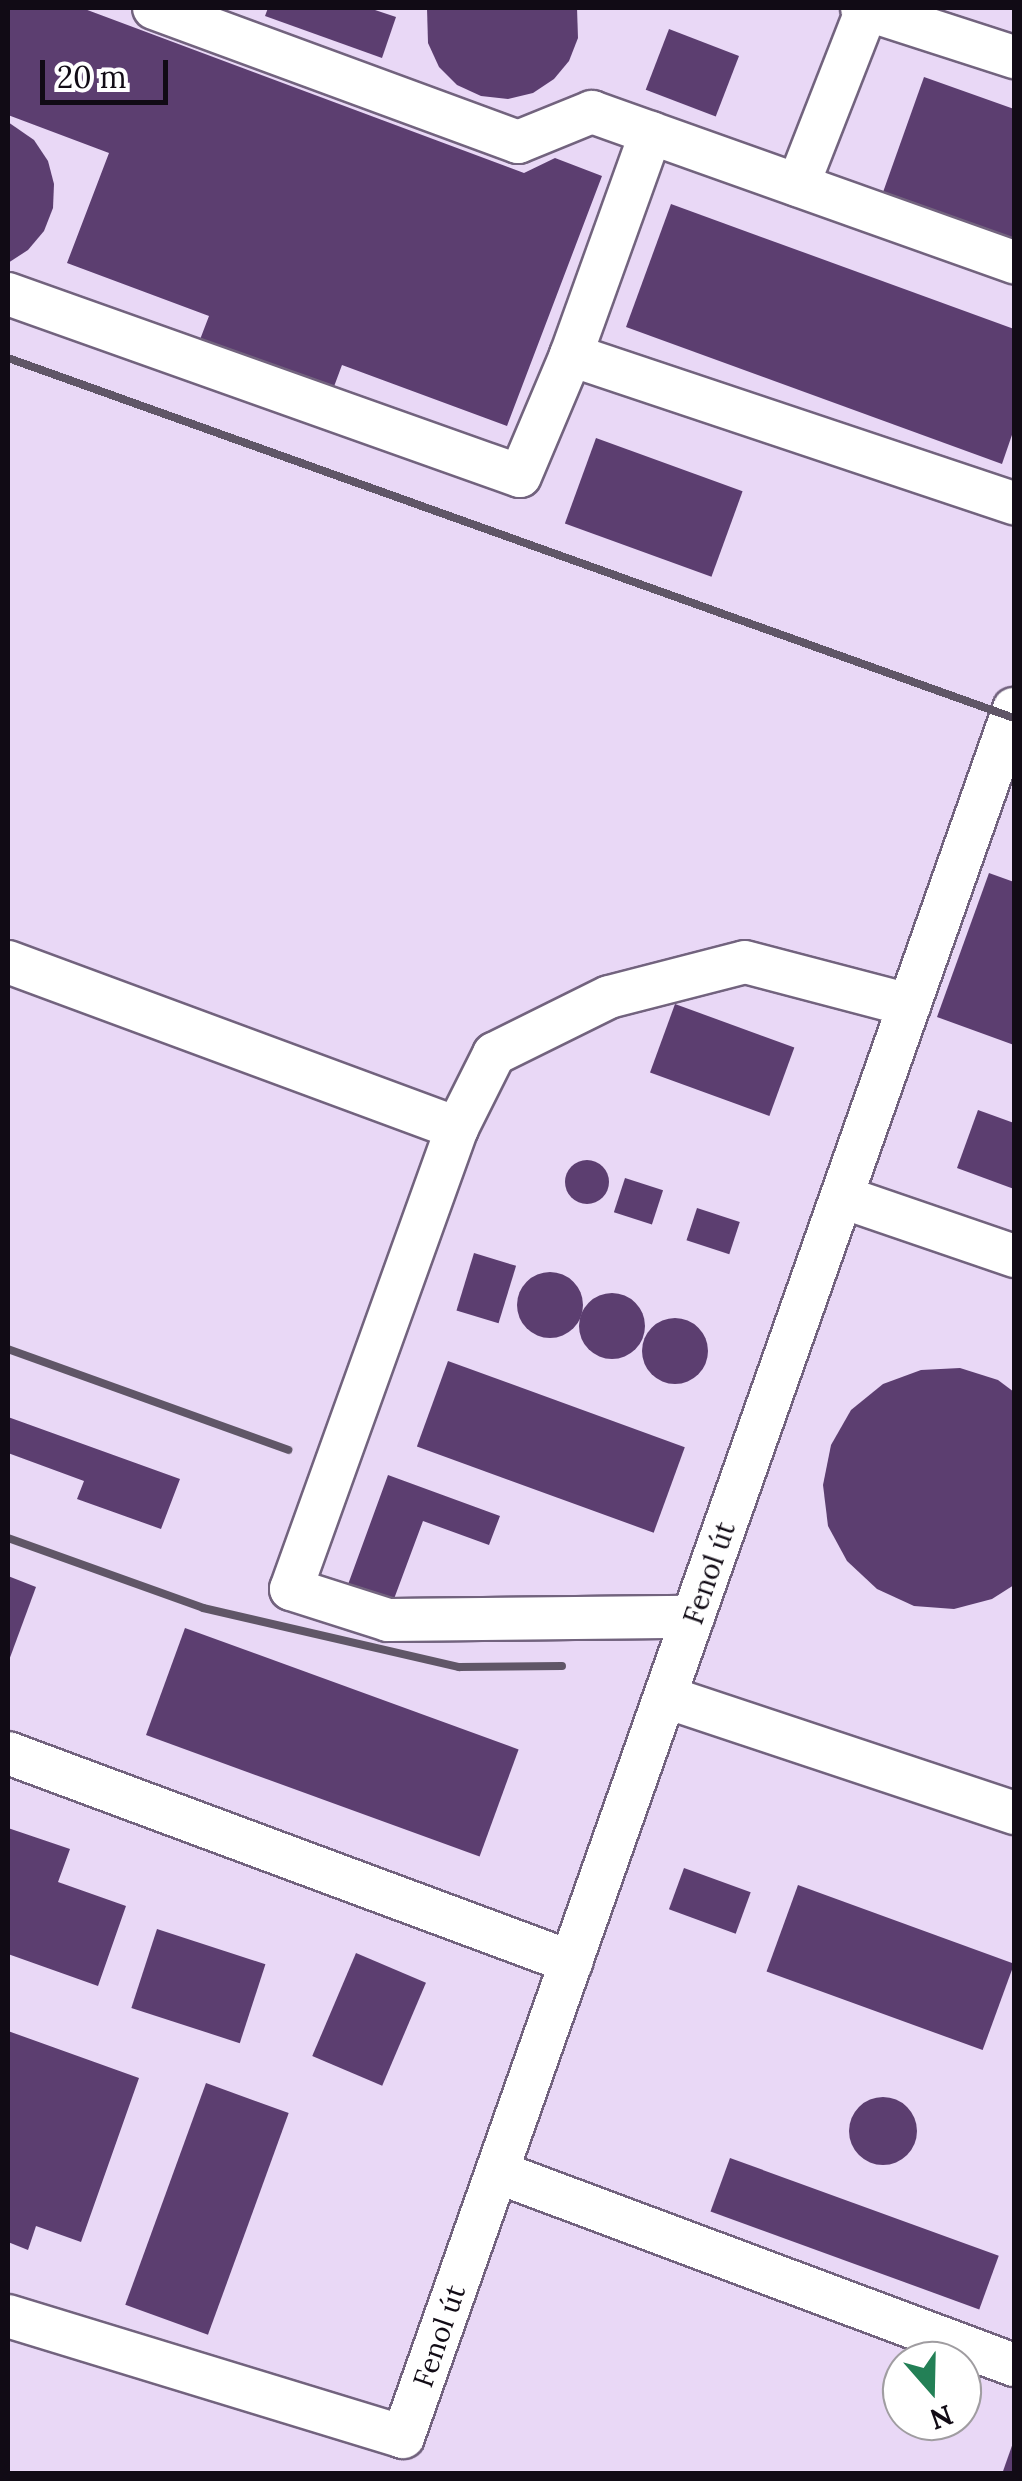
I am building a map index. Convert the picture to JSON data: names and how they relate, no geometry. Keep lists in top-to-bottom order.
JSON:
{
  "streets": {
    "lane": ["Fenol út"]
  },
  "scale_bar": "20 m",
  "north": "bottom"
}
